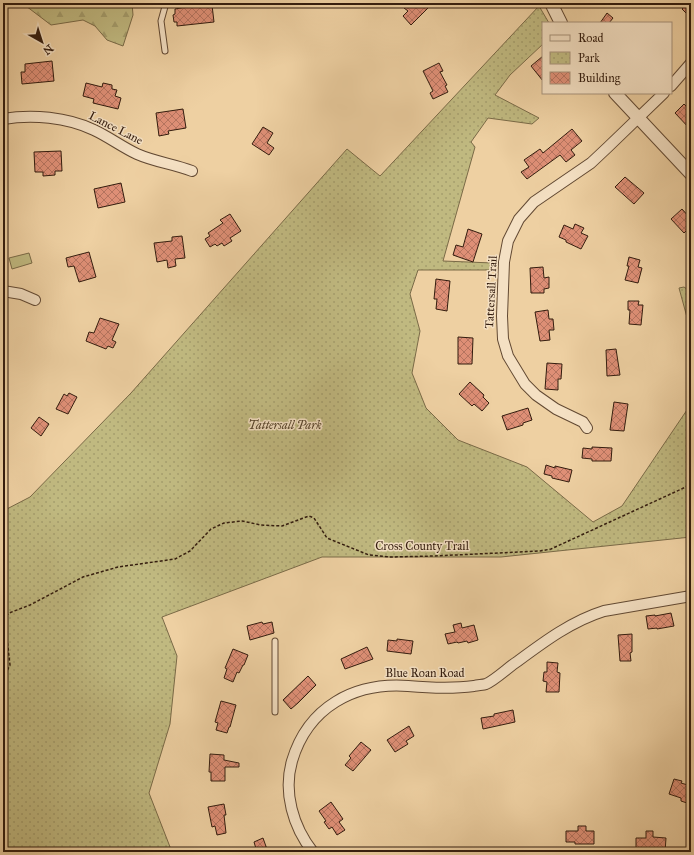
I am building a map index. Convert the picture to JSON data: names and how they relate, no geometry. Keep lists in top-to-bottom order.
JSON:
{
  "streets": {
    "street": ["Lance Lane", "Tattersall Trail", "Blue Roan Road"],
    "path": ["Cross County Trail"]
  },
  "parks": ["Tattersall Park"],
  "legend": ["Road", "Park", "Building"],
  "north": "bottom right"
}
